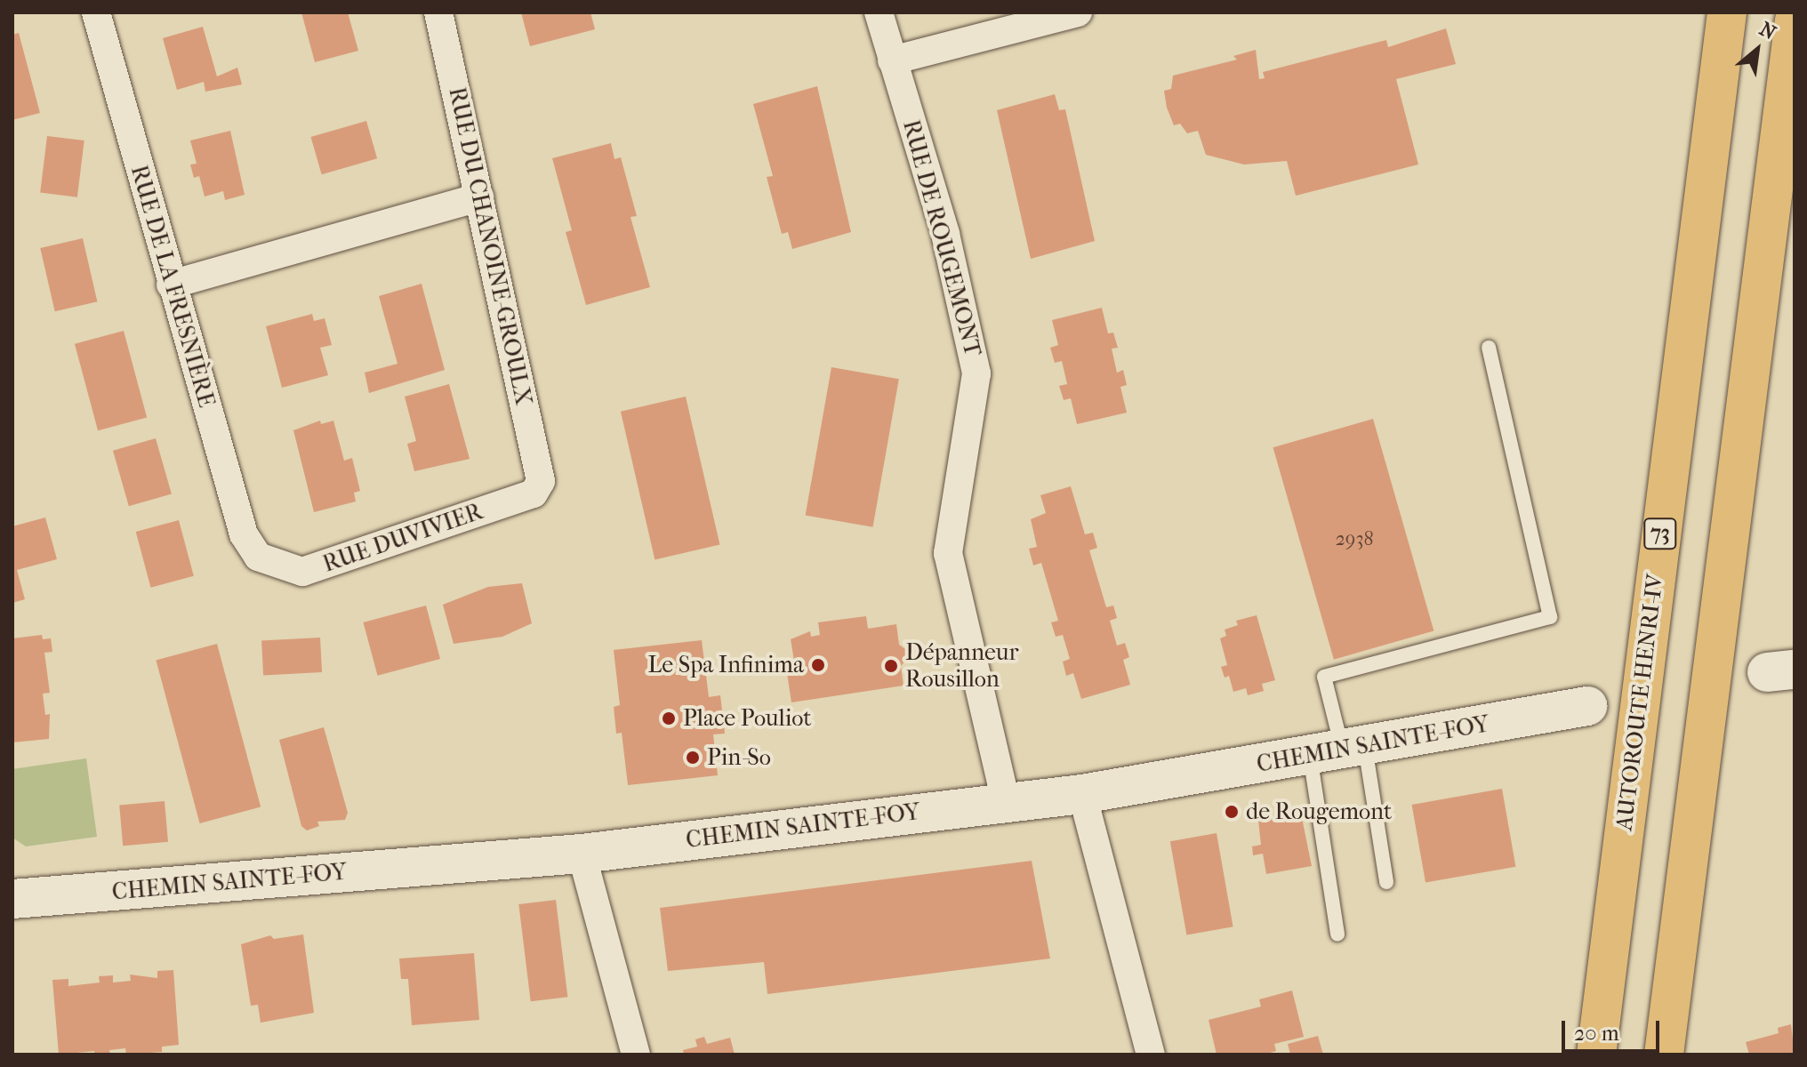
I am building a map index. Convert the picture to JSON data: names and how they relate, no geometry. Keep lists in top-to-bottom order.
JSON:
{
  "streets": {
    "highway": ["73", "AUTOROUTE HENRI-IV"],
    "main road": ["CHEMIN SAINTE-FOY"],
    "street": [
      "RUE DE ROUGEMONT",
      "RUE DU CHANOINE-GROULX",
      "RUE DE LA FRESNIÈRE",
      "RUE DUVIVIER"
    ]
  },
  "crossings": [
    ["RUE DE ROUGEMONT", "CHEMIN SAINTE-FOY"],
    ["RUE DU CHANOINE-GROULX", "RUE DUVIVIER"],
    ["RUE DE LA FRESNIÈRE", "RUE DUVIVIER"]
  ],
  "places": [
    "Le Spa Infinima",
    "Dépanneur Rousillon",
    "Place Pouliot",
    "Pin-So",
    "de Rougemont"
  ],
  "house_numbers": ["2938"],
  "scale_bar": "20 m",
  "north": "top right"
}
